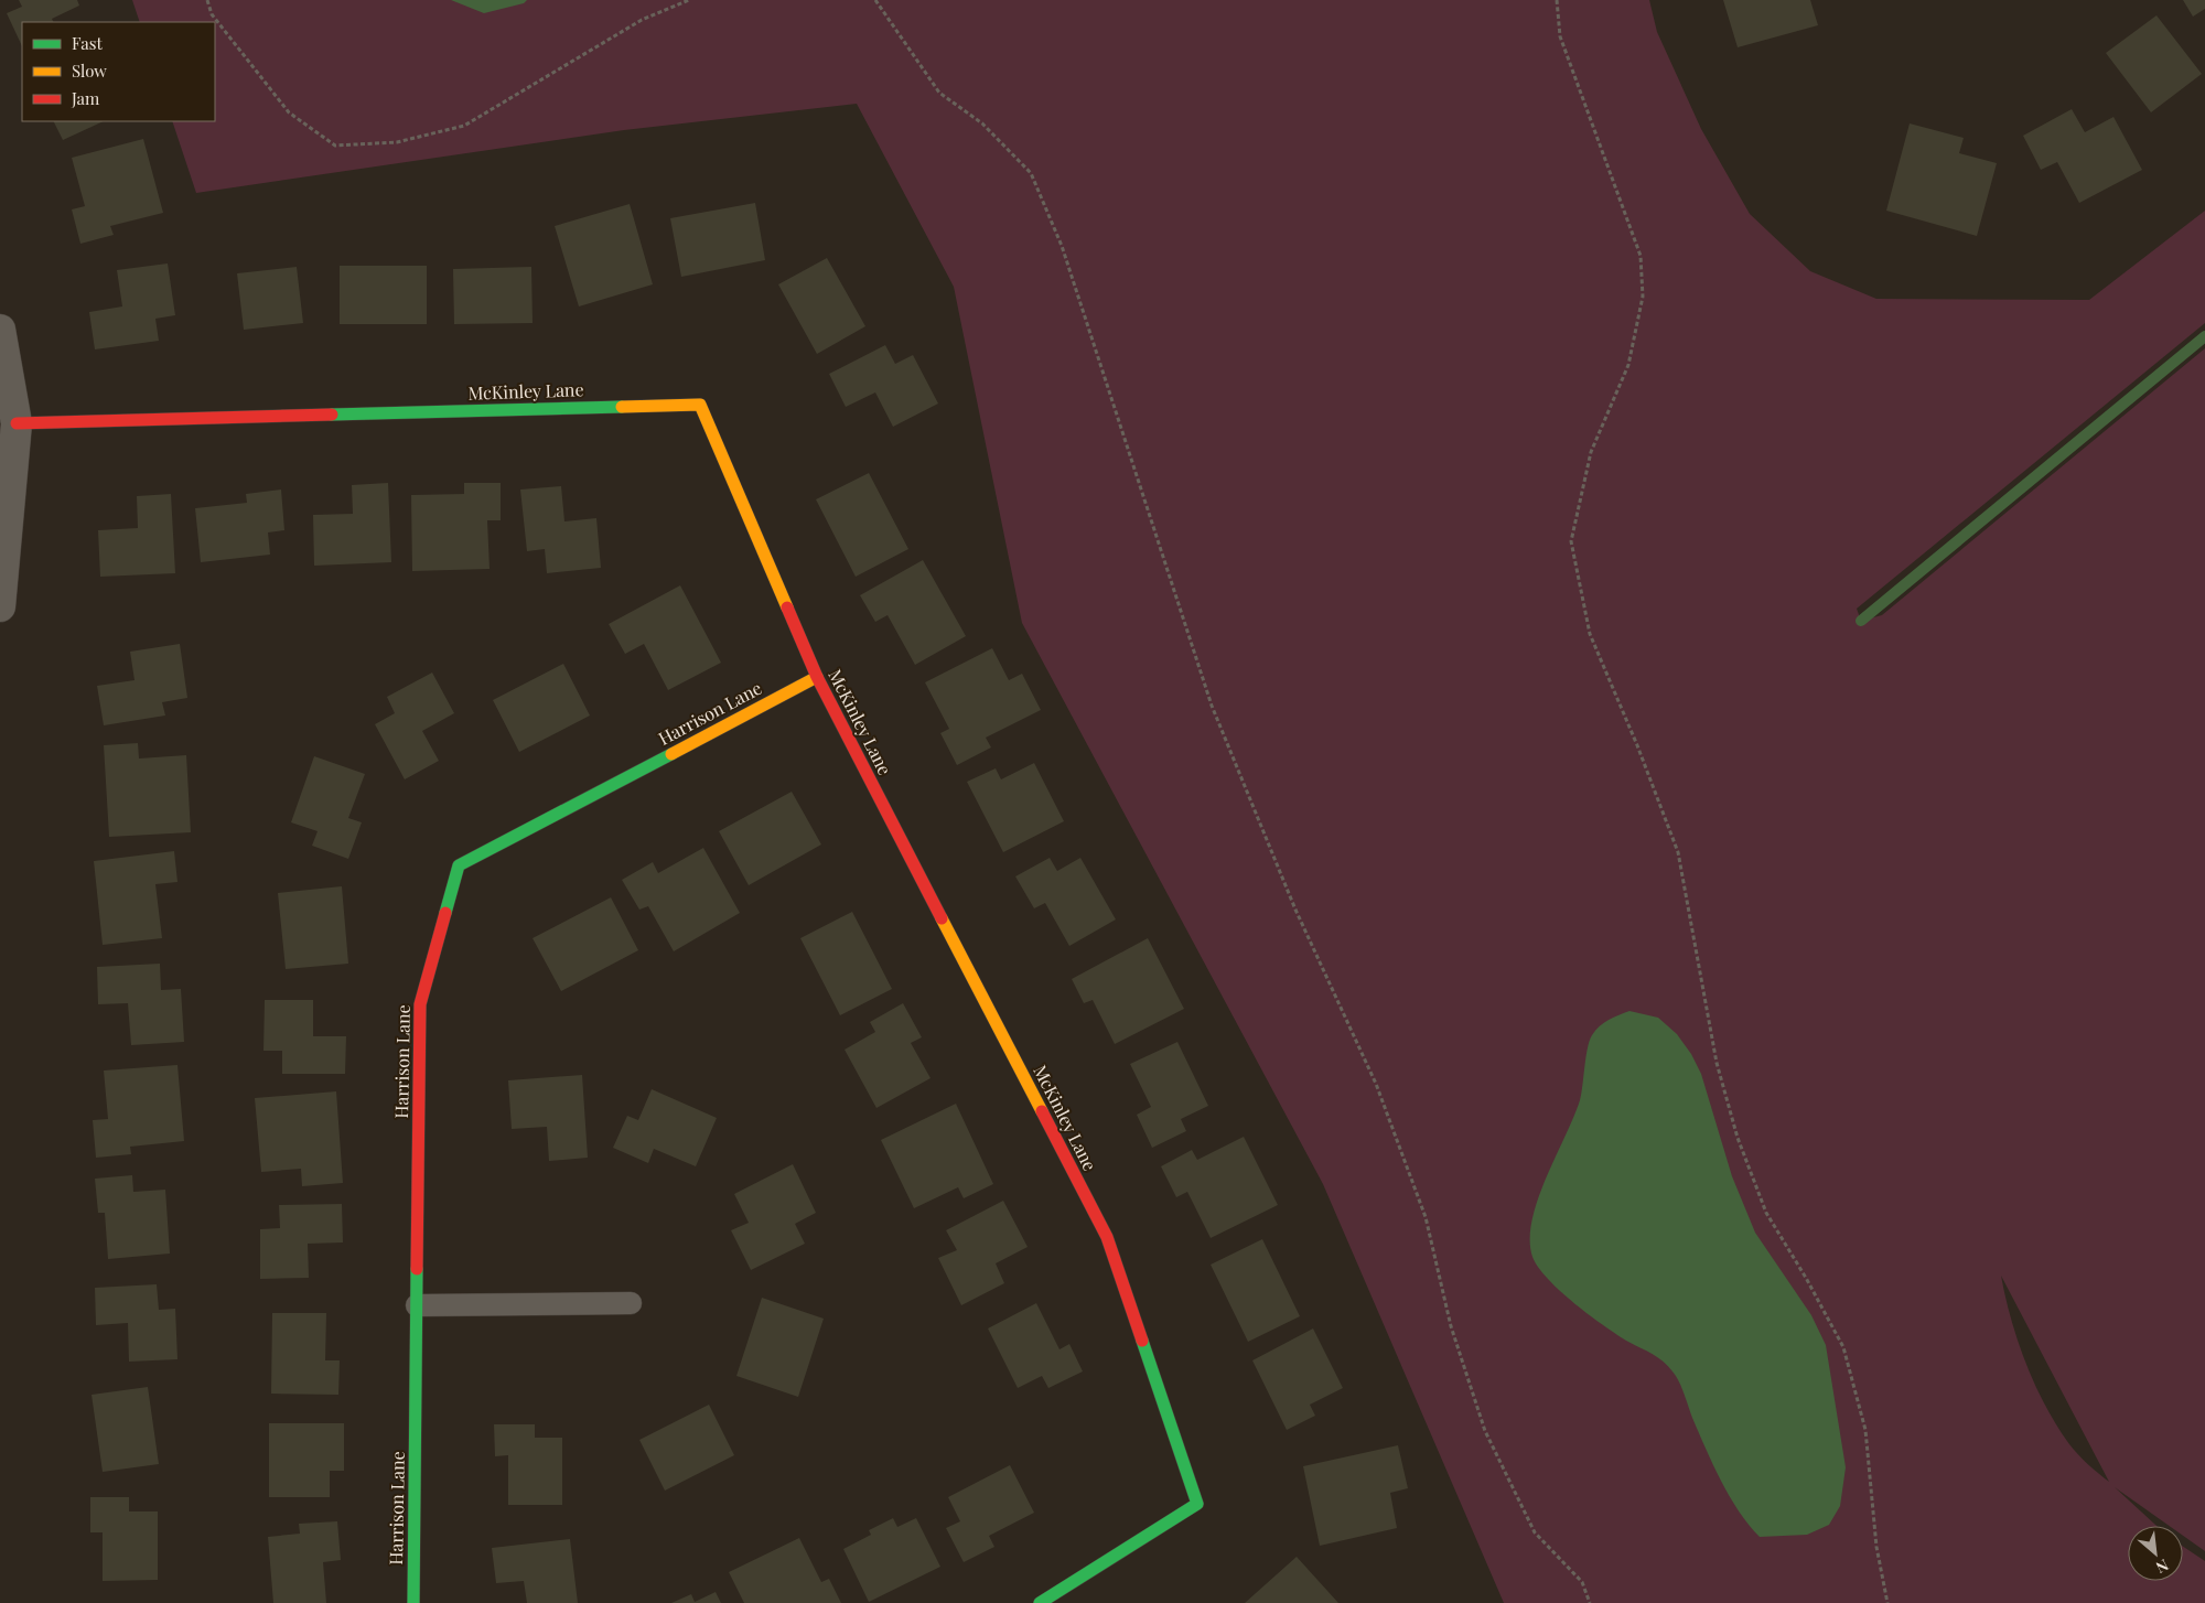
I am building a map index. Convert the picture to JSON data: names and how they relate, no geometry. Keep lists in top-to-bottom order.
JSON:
{
  "streets": {
    "street": ["McKinley Lane", "Harrison Lane"]
  },
  "crossings": [
    ["McKinley Lane", "Harrison Lane"]
  ],
  "legend": ["Fast", "Slow", "Jam"],
  "north": "bottom right"
}
